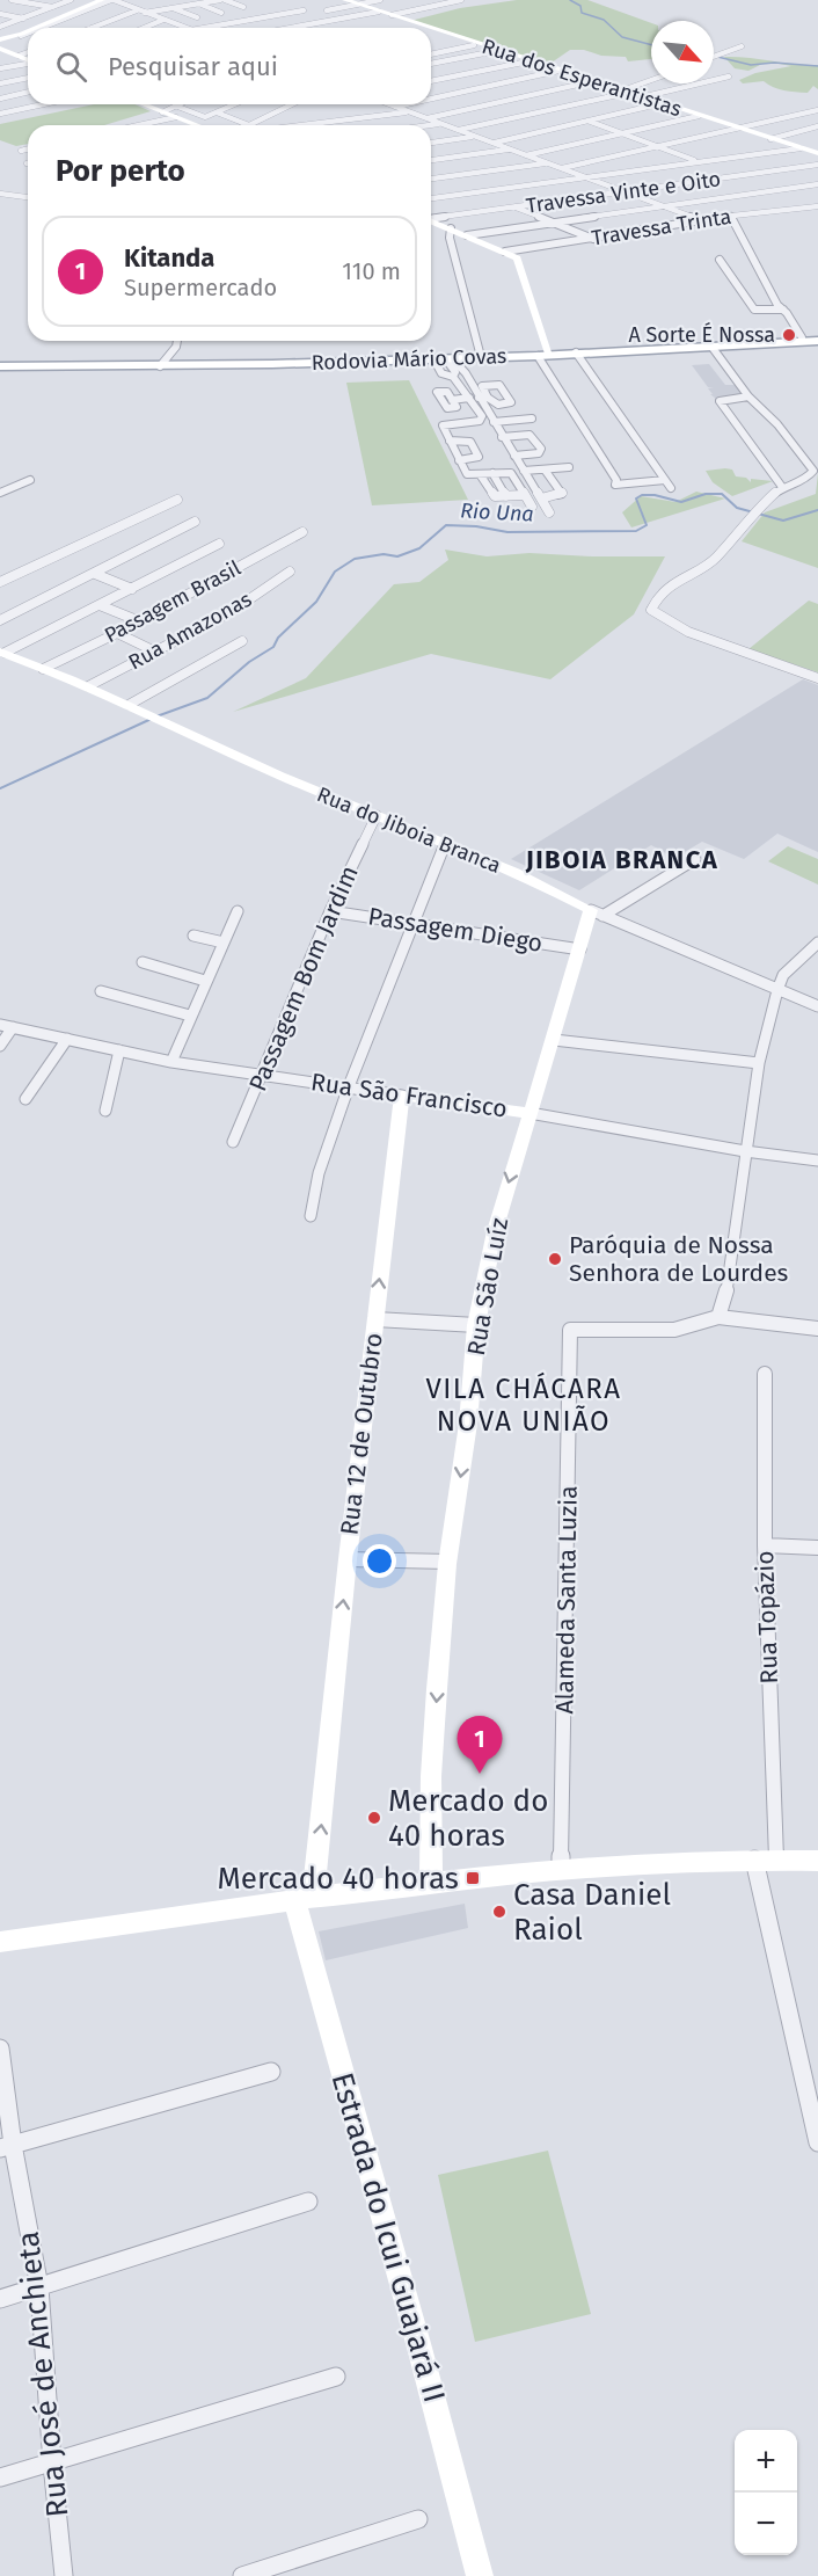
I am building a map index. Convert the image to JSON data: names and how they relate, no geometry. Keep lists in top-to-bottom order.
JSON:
{
  "streets": {
    "main road": [
      "Rua dos Esperantistas",
      "Rodovia Mário Covas",
      "Rua do Jiboia Branca",
      "Rua São Francisco",
      "Rua São Luíz",
      "Rua 12 de Outubro",
      "Estrada do Icui Guajará II"
    ],
    "street": [
      "Travessa Vinte e Oito",
      "Travessa Trinta",
      "Passagem Brasil",
      "Rua Amazonas",
      "Passagem Diego",
      "Passagem Bom Jardim",
      "Alameda Santa Luzia",
      "Rua Topázio",
      "Rua José de Anchieta"
    ]
  },
  "crossings": [
    ["Passagem Brasil", "Rua do Jiboia Branca"],
    ["Rua Amazonas", "Rua do Jiboia Branca"],
    ["Rua do Jiboia Branca", "Passagem Bom Jardim"],
    ["Rua do Jiboia Branca", "Rua São Luíz"],
    ["Passagem Diego", "Passagem Bom Jardim"],
    ["Passagem Diego", "Rua São Luíz"],
    ["Passagem Bom Jardim", "Rua São Francisco"],
    ["Rua São Francisco", "Rua São Luíz"],
    ["Rua São Francisco", "Rua 12 de Outubro"],
    ["Rua 12 de Outubro", "Estrada do Icui Guajará II"]
  ],
  "one_way": ["Rua São Luíz", "Rua 12 de Outubro"],
  "districts": ["JIBOIA BRANCA", "VILA CHÁCARA NOVA UNIÃO"],
  "water": ["Rio Una"],
  "places": {
    "other": [
      "A Sorte É Nossa",
      "Paróquia de Nossa Senhora de Lourdes",
      "Mercado do 40 horas",
      "Casa Daniel Raiol"
    ],
    "transit": ["Mercado 40 horas"]
  },
  "north": "bottom right",
  "page": {
    "search": "Pesquisar aqui",
    "heading": "Por perto",
    "list": [
      {
        "mark": "1",
        "name": "Kitanda",
        "note": "Supermercado",
        "value": "110 m"
      }
    ],
    "pins": "1",
    "map_buttons": ["+", "−"]
  }
}
